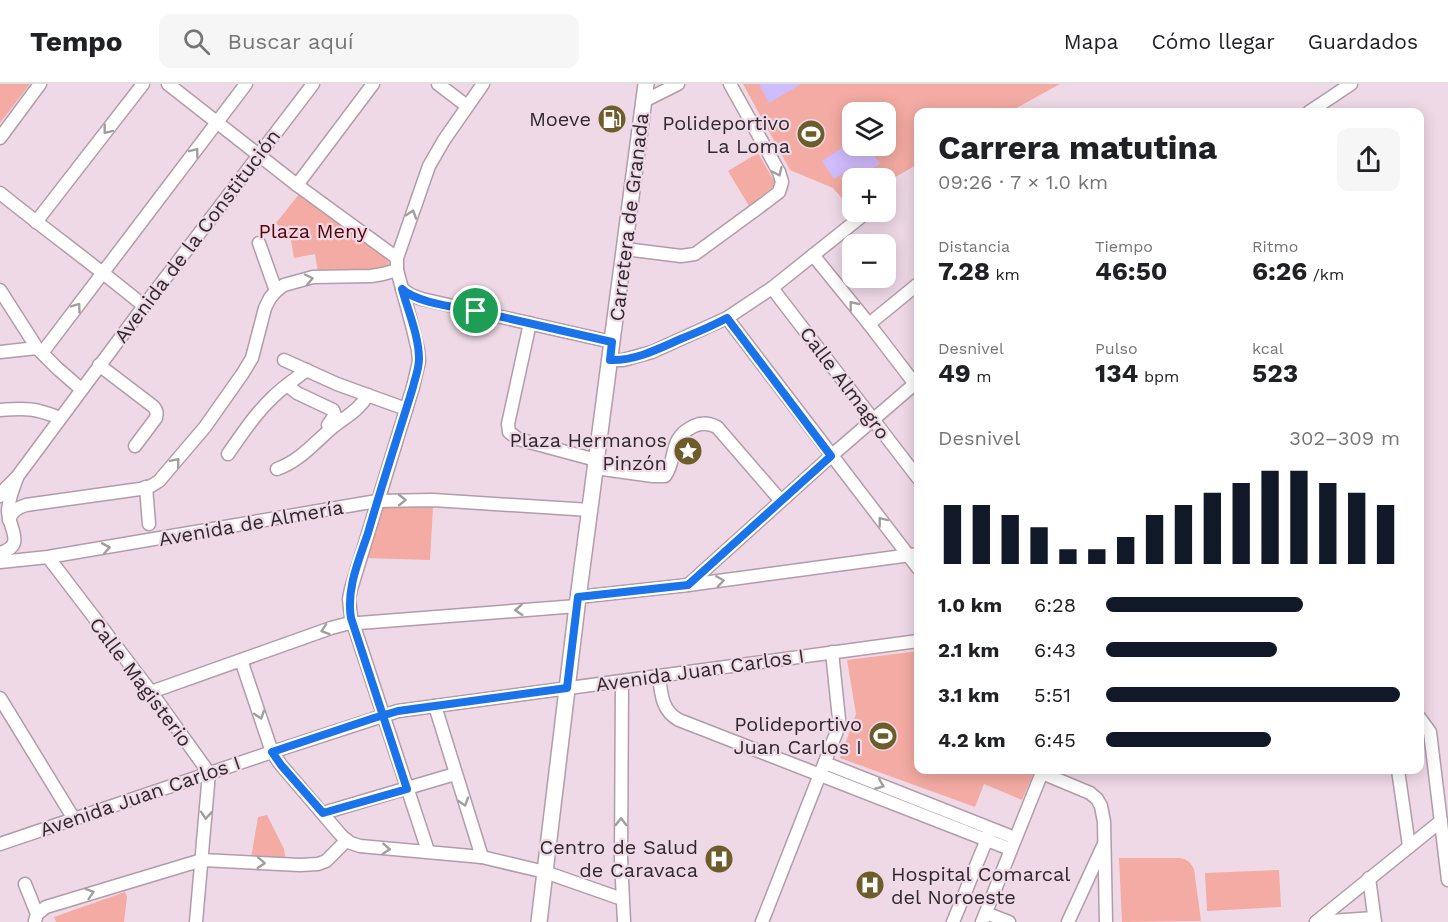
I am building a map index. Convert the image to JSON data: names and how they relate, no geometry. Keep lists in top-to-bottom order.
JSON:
{
  "streets": {
    "main road": ["Carretera de Granada"],
    "street": [
      "Avenida de la Constitución",
      "Calle Almagro",
      "Avenida de Almería",
      "Avenida Juan Carlos I",
      "Calle Magisterio"
    ]
  },
  "crossings": [
    ["Carretera de Granada", "Avenida de Almería"],
    ["Carretera de Granada", "Avenida Juan Carlos I"],
    ["Avenida de Almería", "Calle Magisterio"],
    ["Avenida Juan Carlos I", "Calle Magisterio"]
  ],
  "parks": ["Plaza Meny"],
  "places": {
    "fuel station": ["Moeve"],
    "sports": ["Polideportivo La Loma", "Polideportivo Juan Carlos I"],
    "place": ["Plaza Hermanos Pinzón"],
    "hospital": ["Centro de Salud de Caravaca", "Hospital Comarcal del Noroeste"]
  },
  "page": {
    "header": "Tempo",
    "search": "Buscar aquí",
    "nav": ["Mapa", "Cómo llegar", "Guardados"],
    "map_buttons": ["+", "−"],
    "heading": ["Carrera matutina", "09:26 · 7 × 1.0 km"],
    "stats": [
      ["Distancia", "7.28 km"],
      ["Tiempo", "46:50"],
      ["Ritmo", "6:26 /km"],
      ["Desnivel", "49 m"],
      ["Pulso", "134 bpm"],
      ["kcal", "523"]
    ],
    "chart": ["Desnivel", "302–309 m"],
    "list": [
      {
        "name": "1.0 km",
        "note": "6:28"
      },
      {
        "name": "2.1 km",
        "note": "6:43"
      },
      {
        "name": "3.1 km",
        "note": "5:51"
      },
      {
        "name": "4.2 km",
        "note": "6:45"
      }
    ]
  }
}
